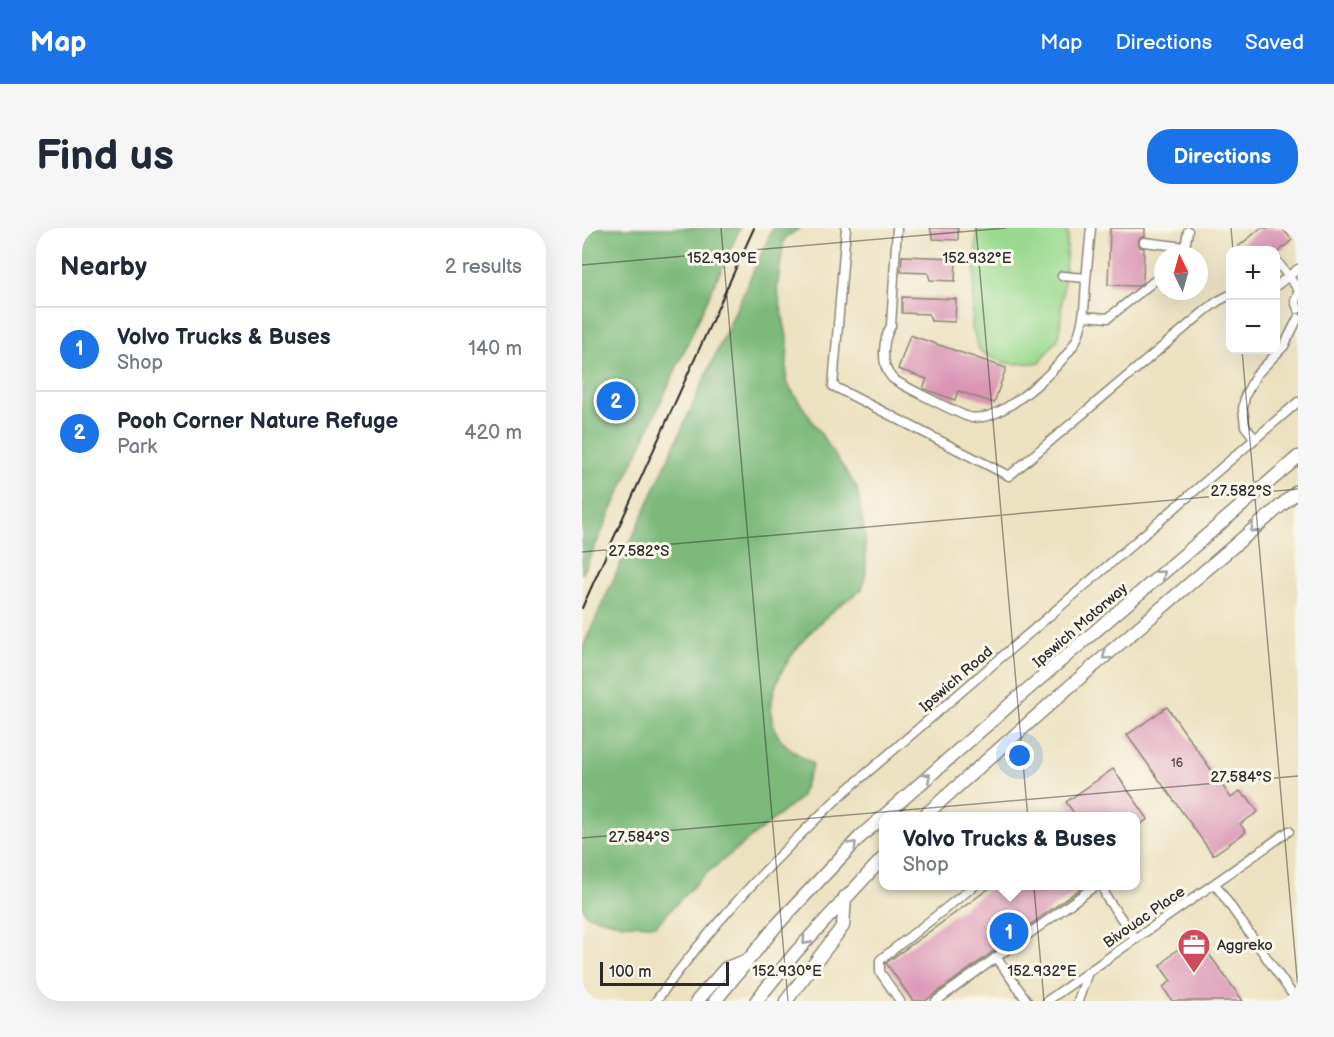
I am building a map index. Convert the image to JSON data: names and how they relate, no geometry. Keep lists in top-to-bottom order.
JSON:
{
  "streets": {
    "highway": ["Ipswich Motorway"],
    "street": ["Ipswich Road", "Bivouac Place"]
  },
  "places": {
    "office": ["Aggreko"]
  },
  "house_numbers": ["16"],
  "scale_bar": "100 m",
  "north": "top",
  "page": {
    "header": "Map",
    "nav": ["Map", "Directions", "Saved"],
    "buttons": "Directions",
    "title": "Find us",
    "heading": ["Nearby", "2 results"],
    "map_buttons": ["+", "−"],
    "list": [
      {
        "mark": "1",
        "name": "Volvo Trucks & Buses",
        "note": "Shop",
        "value": "140 m"
      },
      {
        "mark": "2",
        "name": "Pooh Corner Nature Refuge",
        "note": "Park",
        "value": "420 m"
      }
    ],
    "pins": ["2", "1"],
    "popup": ["Volvo Trucks & Buses", "Shop"],
    "scale": "100 m"
  },
  "coordinates": [
    "152.930°E",
    "152.932°E",
    "27.582°S",
    "27.584°S"
  ]
}
